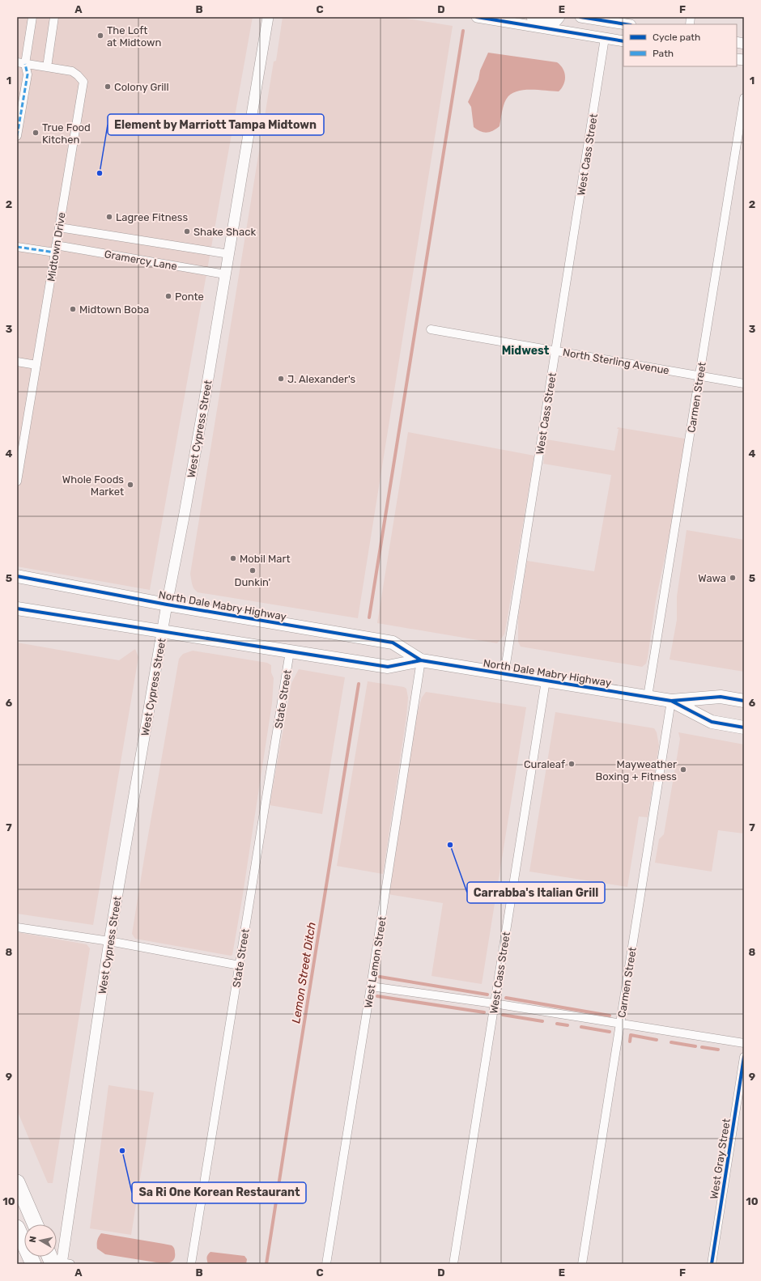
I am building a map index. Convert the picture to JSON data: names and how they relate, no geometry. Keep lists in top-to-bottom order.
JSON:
{
  "streets": {
    "main road": ["North Dale Mabry Highway"],
    "street": [
      "West Cass Street",
      "Midtown Drive",
      "Gramercy Lane",
      "North Sterling Avenue",
      "Carmen Street",
      "West Cypress Street",
      "State Street",
      "West Lemon Street",
      "West Gray Street"
    ]
  },
  "crossings": [
    ["West Cass Street", "North Sterling Avenue"],
    ["West Cass Street", "North Dale Mabry Highway"],
    ["Midtown Drive", "Gramercy Lane"],
    ["Gramercy Lane", "West Cypress Street"],
    ["North Sterling Avenue", "Carmen Street"],
    ["Carmen Street", "North Dale Mabry Highway"],
    ["West Cypress Street", "North Dale Mabry Highway"],
    ["North Dale Mabry Highway", "State Street"],
    ["North Dale Mabry Highway", "West Lemon Street"]
  ],
  "districts": ["Midwest"],
  "water": ["Lemon Street Ditch"],
  "places": [
    "The Loft at Midtown",
    "Colony Grill",
    "True Food Kitchen",
    "Element by Marriott Tampa Midtown",
    "Lagree Fitness",
    "Shake Shack",
    "Ponte",
    "Midtown Boba",
    "J. Alexander's",
    "Whole Foods Market",
    "Mobil Mart",
    "Dunkin'",
    "Wawa",
    "Curaleaf",
    "Mayweather Boxing + Fitness",
    "Carrabba's Italian Grill",
    "Sa Ri One Korean Restaurant"
  ],
  "legend": ["Cycle path", "Path"],
  "north": "left",
  "grid": {
    "columns": [
      "A",
      "B",
      "C",
      "D",
      "E",
      "F"
    ],
    "rows": [
      "1",
      "2",
      "3",
      "4",
      "5",
      "6",
      "7",
      "8",
      "9",
      "10"
    ]
  }
}
